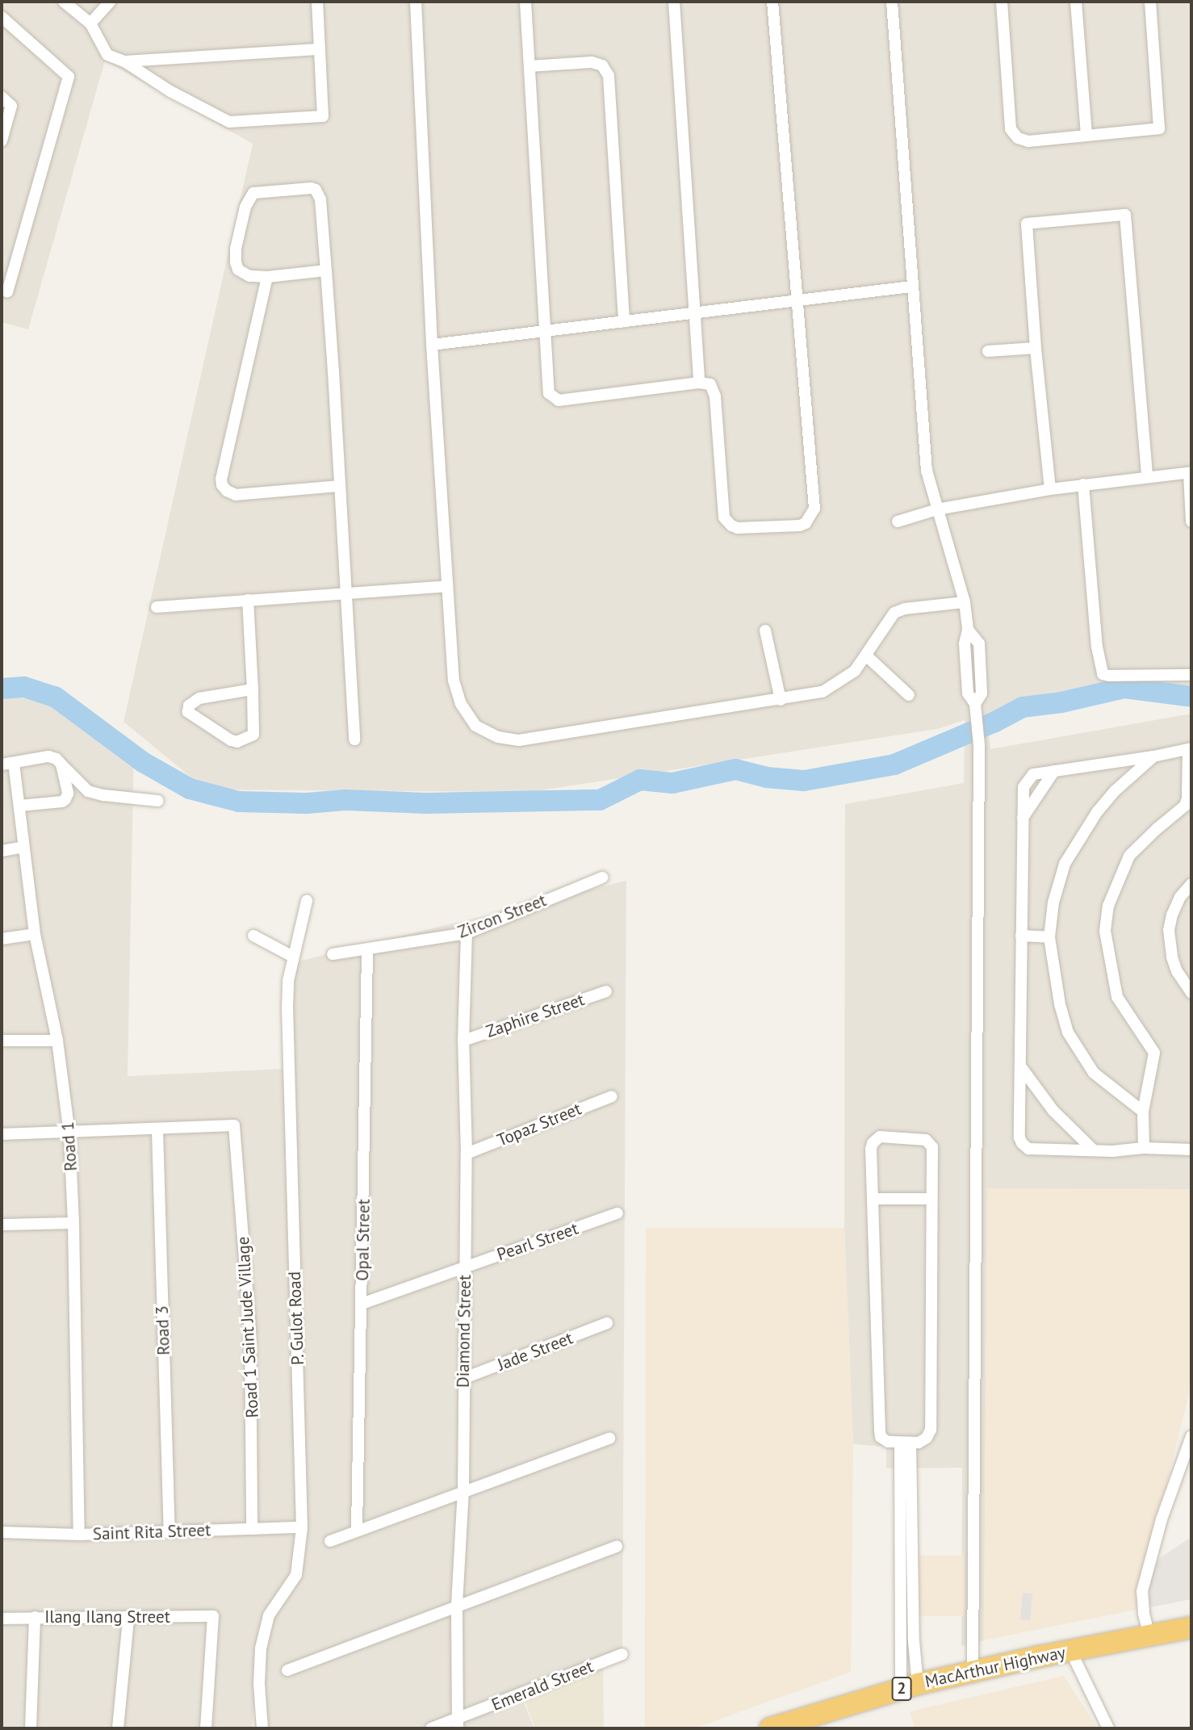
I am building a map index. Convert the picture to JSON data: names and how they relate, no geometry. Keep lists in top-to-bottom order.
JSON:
{
  "streets": {
    "highway": ["MacArthur Highway", "2"],
    "street": [
      "Zircon Street",
      "Zaphire Street",
      "Topaz Street",
      "Road 1",
      "Opal Street",
      "Pearl Street",
      "P. Gulot Road",
      "Road 1 Saint Jude Village",
      "Road 3",
      "Diamond Street",
      "Jade Street",
      "Saint Rita Street",
      "Ilang Ilang Street",
      "Emerald Street"
    ]
  },
  "crossings": [
    ["Zircon Street", "Opal Street"],
    ["Zircon Street", "Diamond Street"],
    ["Zaphire Street", "Diamond Street"],
    ["Topaz Street", "Diamond Street"],
    ["Road 1", "Saint Rita Street"],
    ["Opal Street", "Pearl Street"],
    ["Pearl Street", "Diamond Street"],
    ["P. Gulot Road", "Saint Rita Street"],
    ["Road 1 Saint Jude Village", "Road 3"],
    ["Road 1 Saint Jude Village", "Saint Rita Street"],
    ["Road 3", "Saint Rita Street"],
    ["Diamond Street", "Jade Street"],
    ["Diamond Street", "Emerald Street"]
  ]
}
